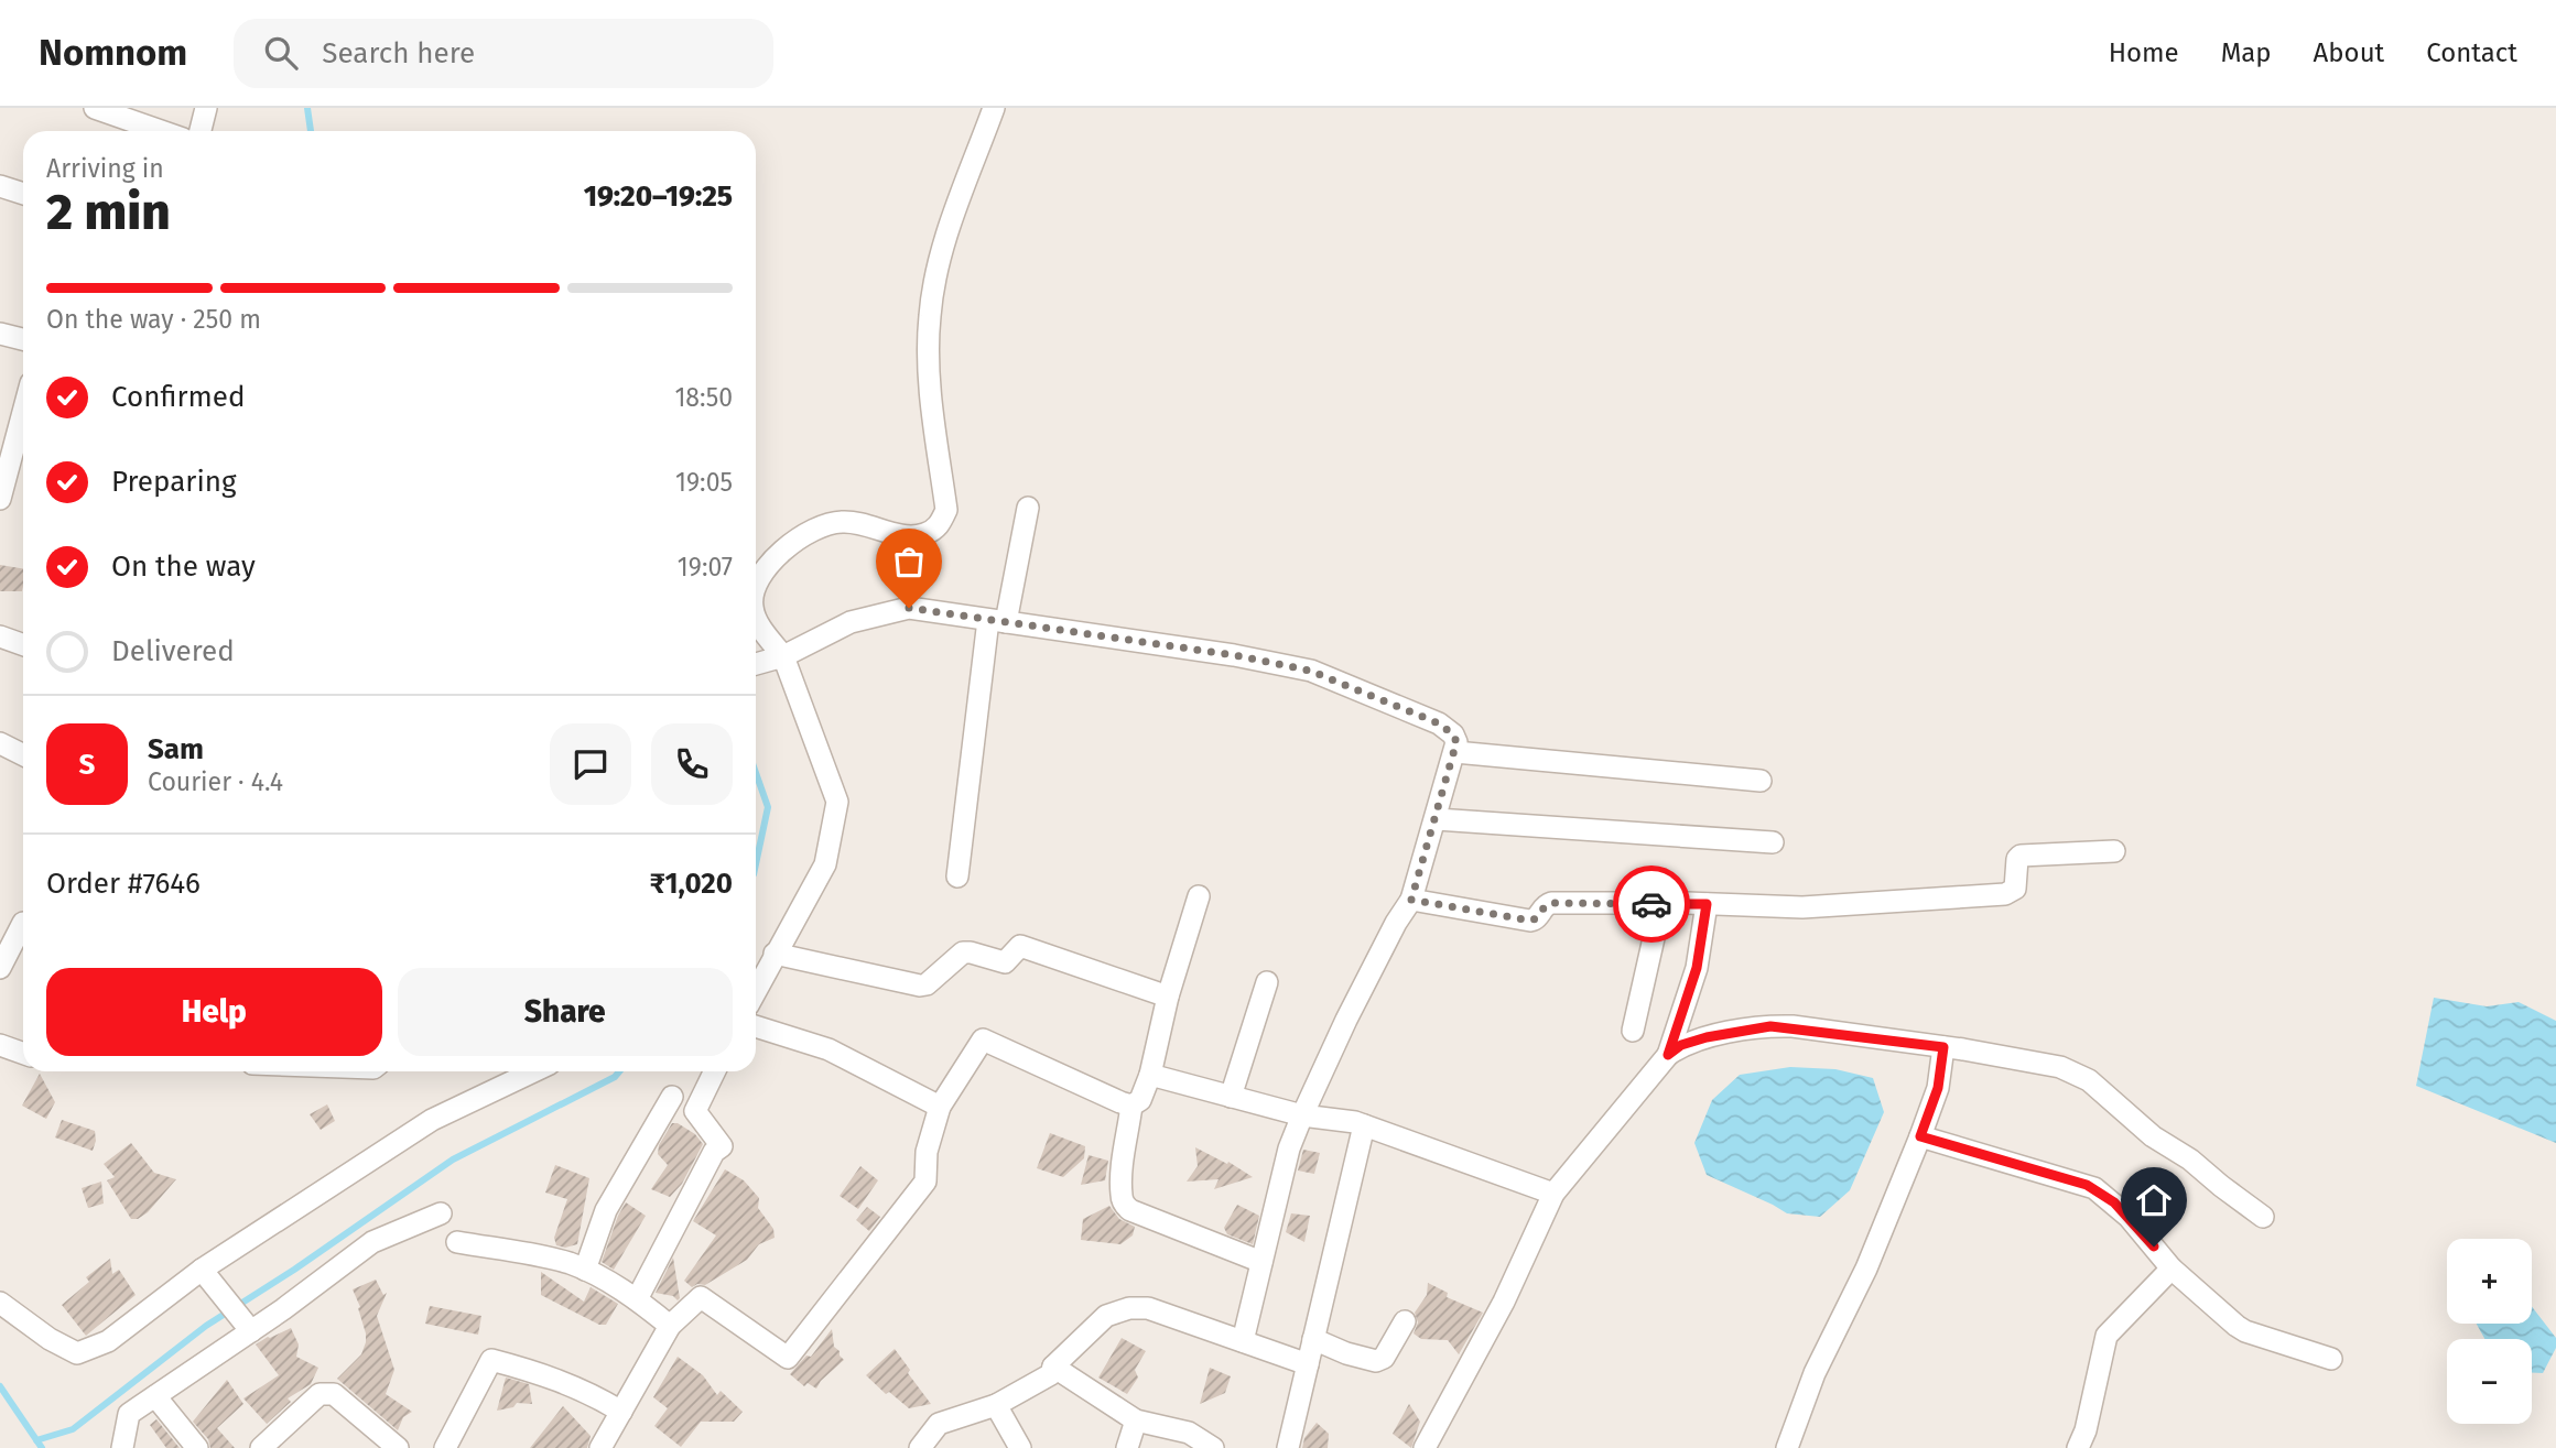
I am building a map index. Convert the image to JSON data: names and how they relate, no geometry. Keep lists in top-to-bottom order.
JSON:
{
  "page": {
    "header": "Nomnom",
    "search": "Search here",
    "nav": [
      "Home",
      "Map",
      "About",
      "Contact"
    ],
    "heading": ["2 min", "Arriving in", "19:20–19:25"],
    "panel": [
      "Sam",
      "Courier · 4.4",
      "Order #7646",
      "₹1,020"
    ],
    "bar": "On the way · 250 m",
    "list": [
      ["Confirmed", "18:50"],
      ["Preparing", "19:05"],
      ["On the way", "19:07"],
      "Delivered"
    ],
    "round": "S",
    "buttons": ["Help", "Share"],
    "map_buttons": ["+", "−"]
  }
}
